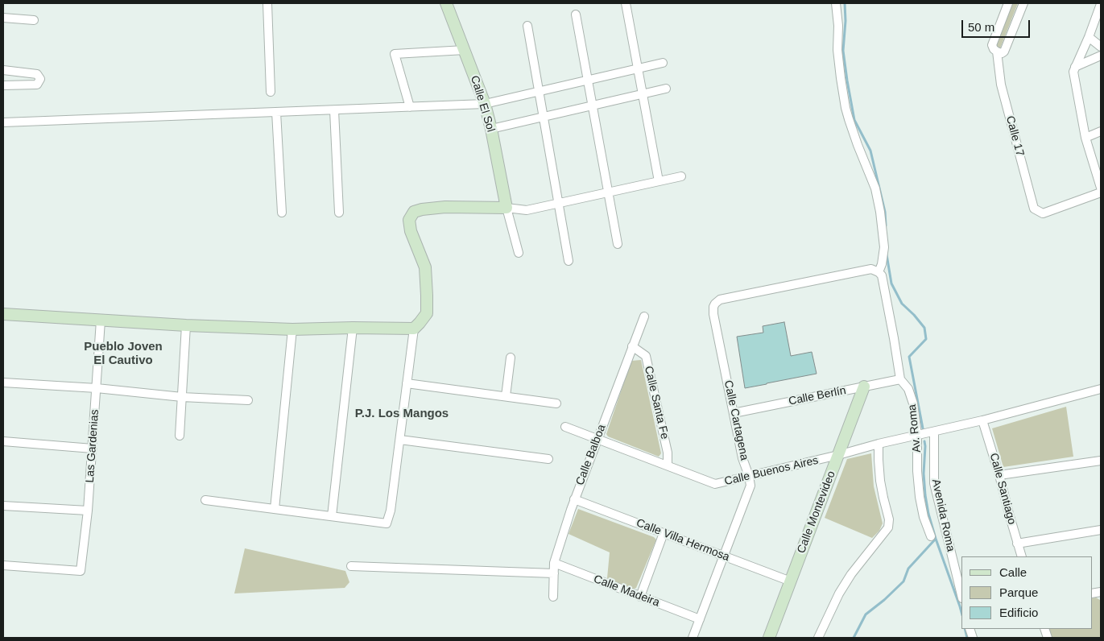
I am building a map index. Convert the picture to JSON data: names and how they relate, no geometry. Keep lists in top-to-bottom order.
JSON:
{
  "streets": {
    "street": [
      "Calle El Sol",
      "Calle 17",
      "Calle Berlín",
      "Calle Santa Fe",
      "Calle Cartagena",
      "Av. Roma",
      "Las Gardenias",
      "Calle Balboa",
      "Calle Buenos Aires",
      "Calle Santiago",
      "Calle Montevideo",
      "Avenida Roma",
      "Calle Villa Hermosa",
      "Calle Madeira"
    ]
  },
  "crossings": [
    ["Calle Berlín", "Calle Cartagena"],
    ["Calle Berlín", "Av. Roma"],
    ["Calle Berlín", "Calle Montevideo"],
    ["Calle Santa Fe", "Calle Balboa"],
    ["Calle Santa Fe", "Calle Buenos Aires"],
    ["Calle Cartagena", "Av. Roma"],
    ["Calle Cartagena", "Calle Buenos Aires"],
    ["Calle Cartagena", "Calle Villa Hermosa"],
    ["Calle Cartagena", "Calle Madeira"],
    ["Av. Roma", "Calle Buenos Aires"],
    ["Calle Balboa", "Calle Buenos Aires"],
    ["Calle Balboa", "Calle Villa Hermosa"],
    ["Calle Balboa", "Calle Madeira"],
    ["Calle Buenos Aires", "Calle Santiago"],
    ["Calle Buenos Aires", "Calle Montevideo"],
    ["Calle Buenos Aires", "Avenida Roma"],
    ["Calle Montevideo", "Calle Villa Hermosa"]
  ],
  "districts": ["Pueblo Joven El Cautivo", "P.J. Los Mangos"],
  "legend": ["Calle", "Parque", "Edificio"],
  "scale_bar": "50 m"
}
